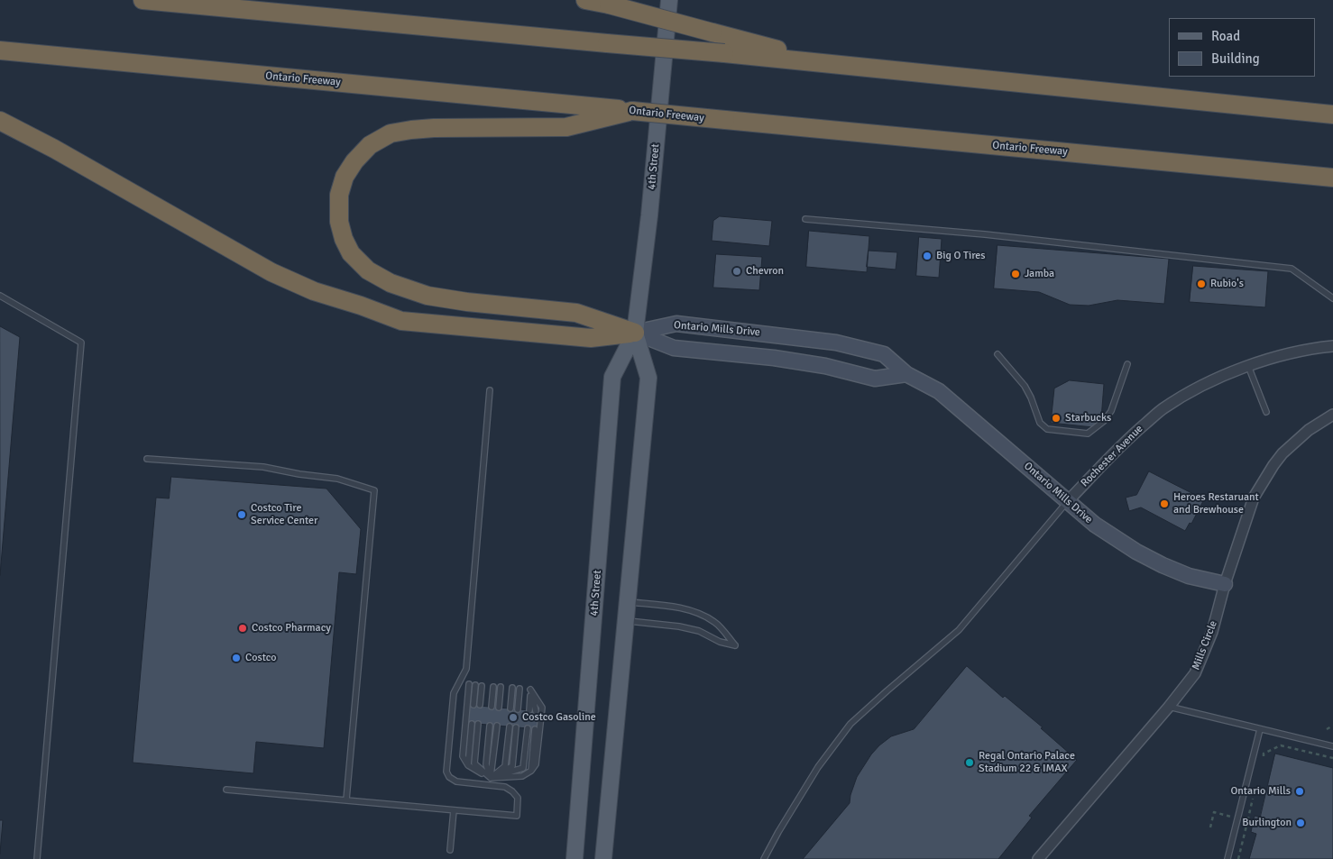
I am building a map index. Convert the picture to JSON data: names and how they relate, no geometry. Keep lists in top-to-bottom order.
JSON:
{
  "streets": {
    "highway": ["Ontario Freeway"],
    "main road": ["4th Street"],
    "street": ["Ontario Mills Drive", "Rochester Avenue", "Mills Circle"]
  },
  "crossings": [
    ["4th Street", "Ontario Mills Drive"],
    ["Ontario Mills Drive", "Rochester Avenue"],
    ["Ontario Mills Drive", "Mills Circle"]
  ],
  "places": [
    "Big O Tires",
    "Chevron",
    "Jamba",
    "Rubio's",
    "Starbucks",
    "Heroes Restaruant and Brewhouse",
    "Costco Tire Service Center",
    "Costco Pharmacy",
    "Costco",
    "Costco Gasoline",
    "Regal Ontario Palace Stadium 22 & IMAX",
    "Ontario Mills",
    "Burlington"
  ],
  "legend": ["Road", "Building"]
}
